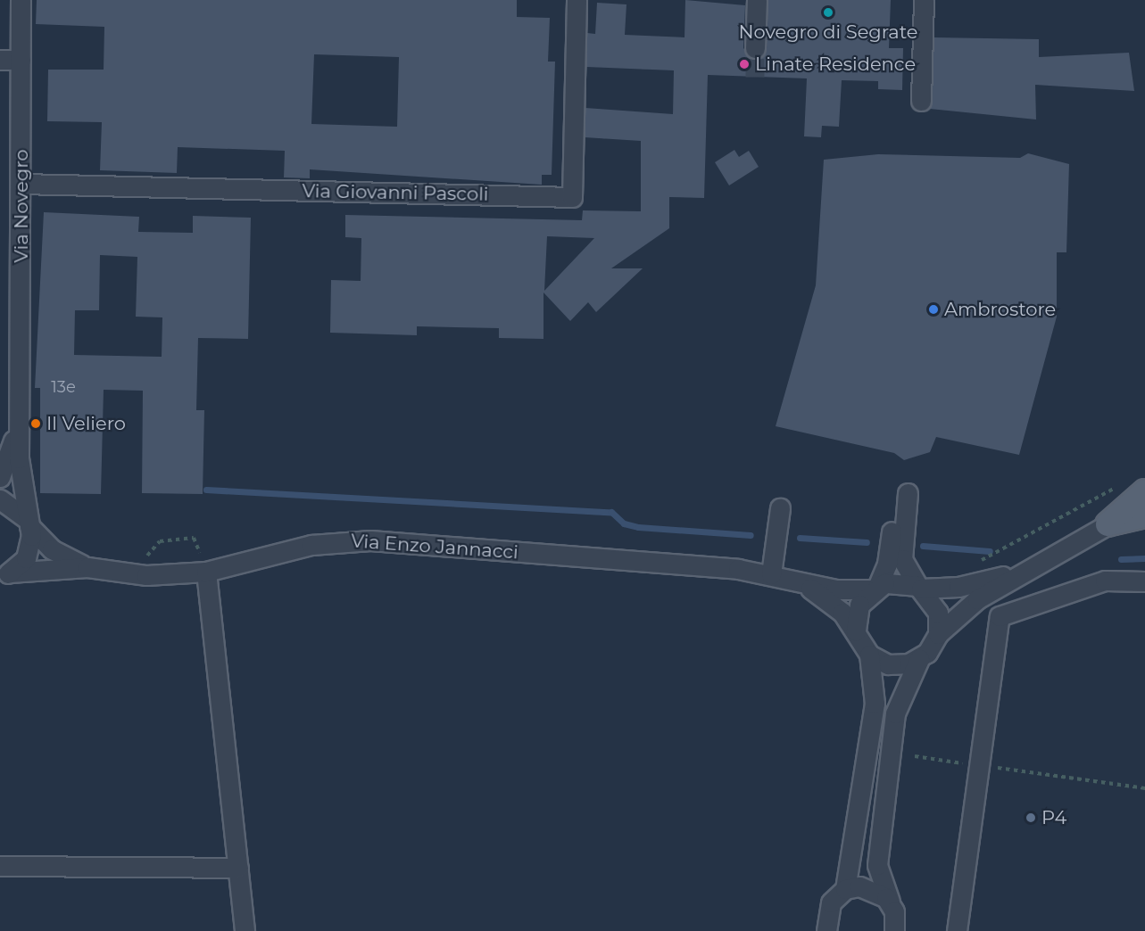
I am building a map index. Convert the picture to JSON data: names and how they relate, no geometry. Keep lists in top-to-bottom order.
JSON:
{
  "streets": {
    "street": ["Via Giovanni Pascoli", "Via Novegro", "Via Enzo Jannacci"]
  },
  "crossings": [
    ["Via Giovanni Pascoli", "Via Novegro"],
    ["Via Novegro", "Via Enzo Jannacci"]
  ],
  "places": [
    "Novegro di Segrate",
    "Linate Residence",
    "Ambrostore",
    "Il Veliero",
    "P4"
  ],
  "house_numbers": ["13e"]
}
